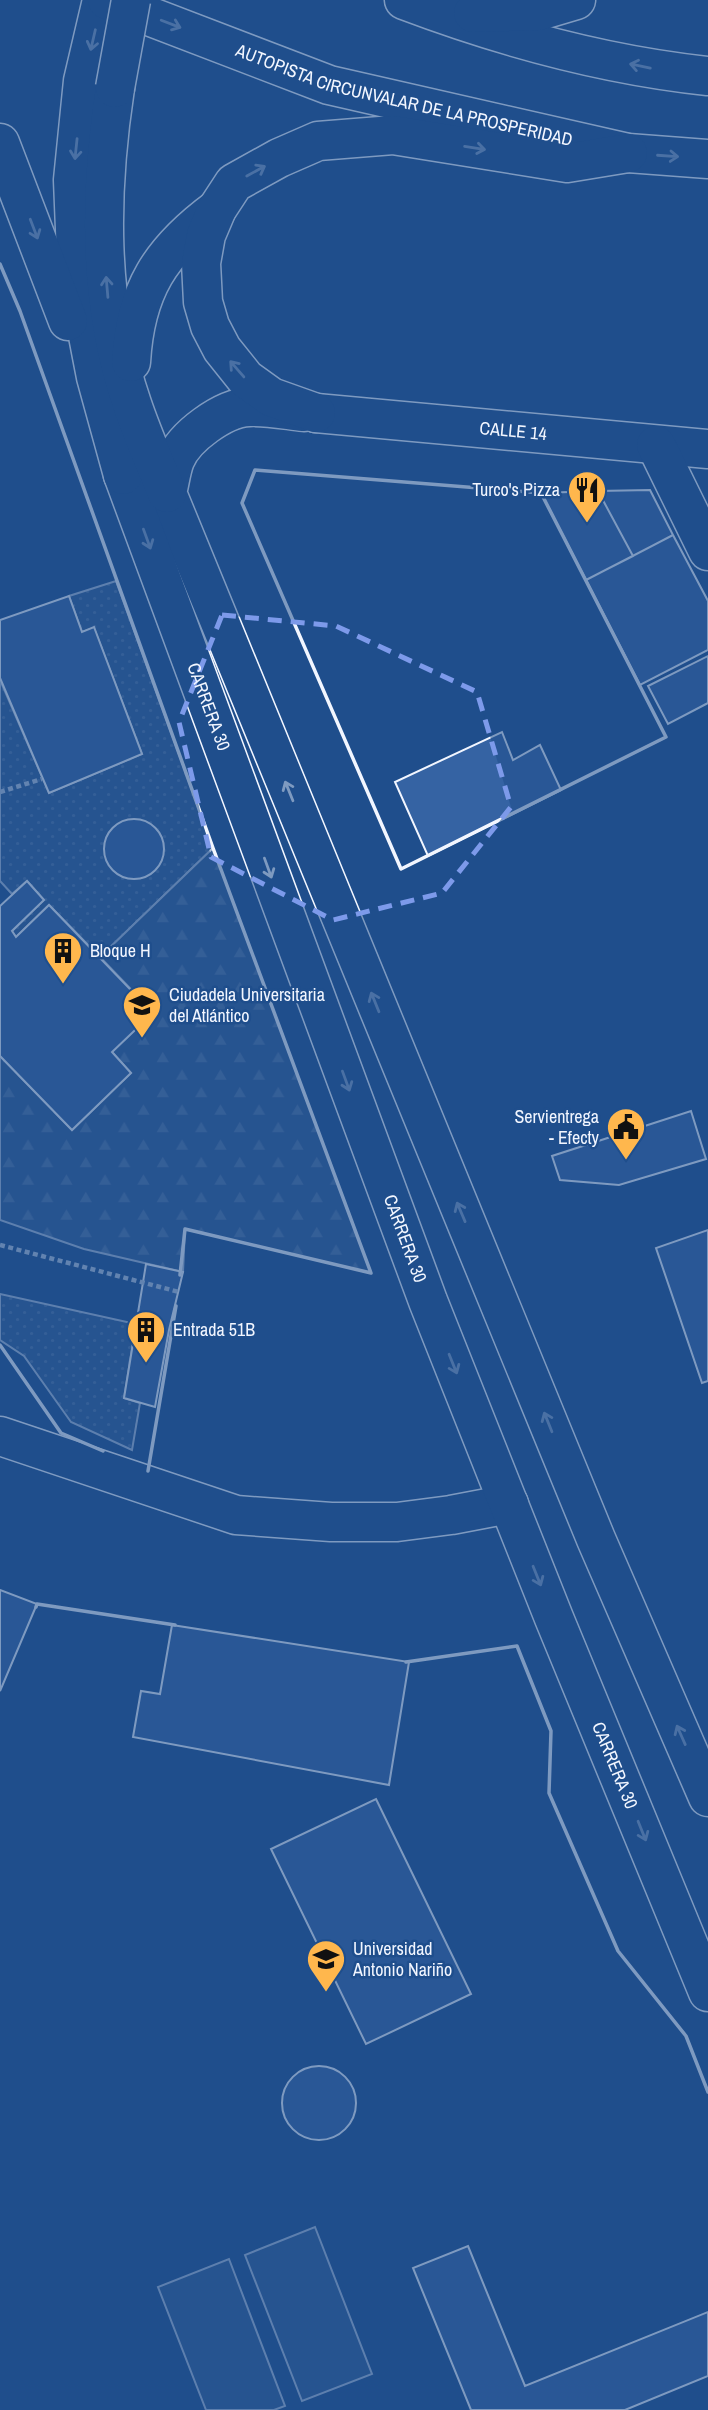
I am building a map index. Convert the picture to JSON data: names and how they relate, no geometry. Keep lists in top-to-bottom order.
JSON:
{
  "streets": {
    "main road": ["AUTOPISTA CIRCUNVALAR DE LA PROSPERIDAD", "CALLE 14", "CARRERA 30"]
  },
  "places": {
    "restaurant": ["Turco's Pizza"],
    "building": ["Bloque H", "Entrada 51B"],
    "school or university": ["Ciudadela Universitaria del Atlántico", "Universidad Antonio Nariño"],
    "public building": ["Servientrega - Efecty"]
  }
}
